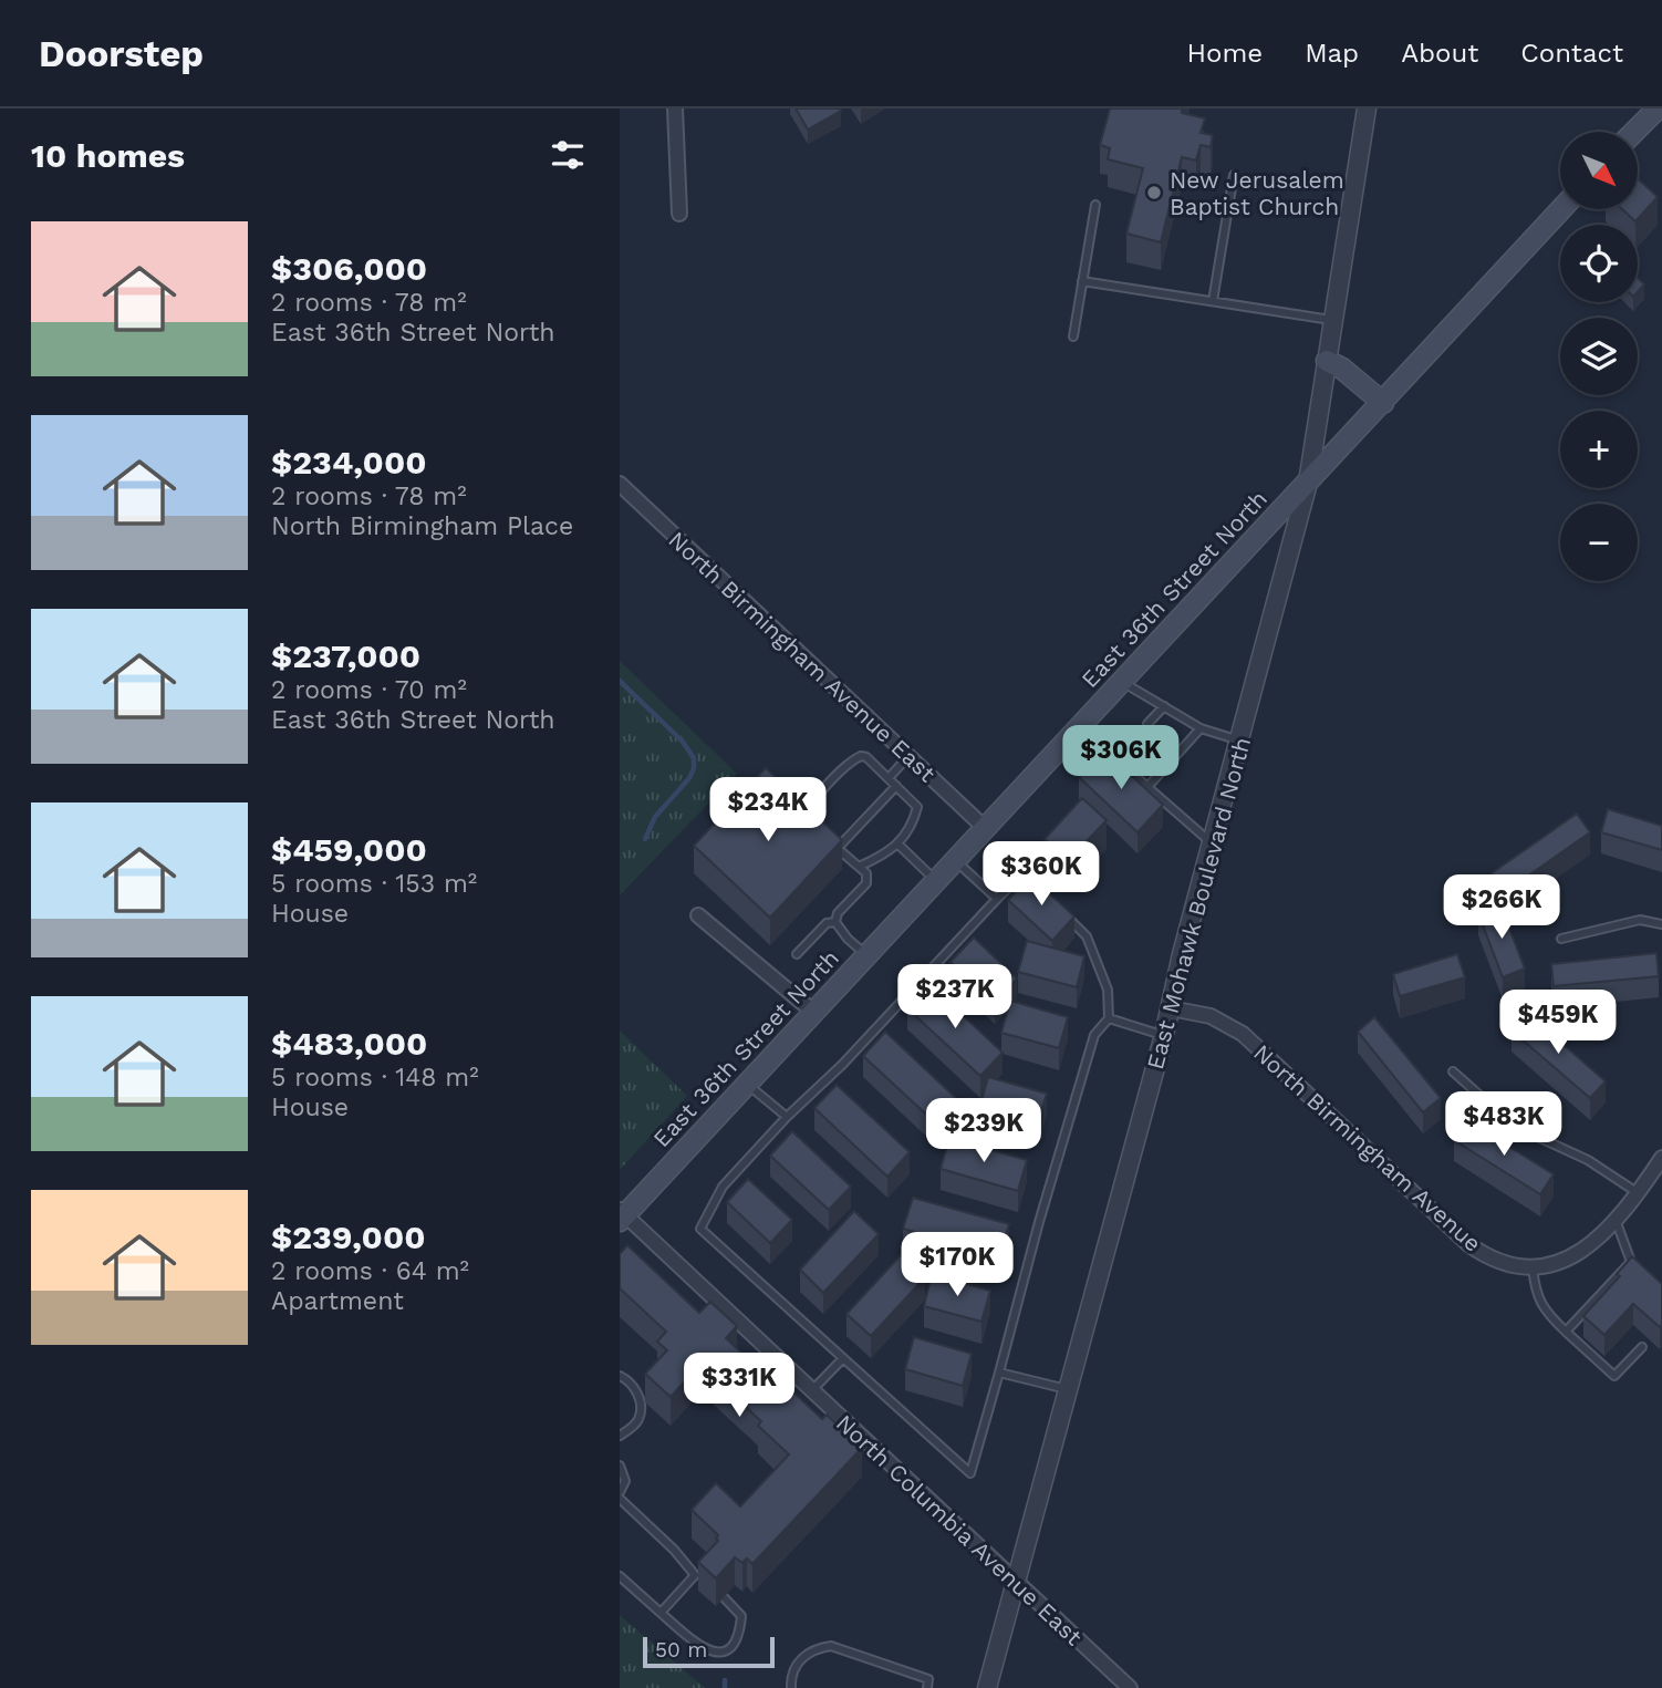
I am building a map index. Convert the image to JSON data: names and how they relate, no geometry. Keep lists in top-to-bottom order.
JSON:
{
  "streets": {
    "main road": ["East 36th Street North"],
    "street": [
      "North Birmingham Avenue East",
      "East Mohawk Boulevard North",
      "North Birmingham Avenue",
      "North Columbia Avenue East"
    ]
  },
  "crossings": [
    ["East 36th Street North", "North Birmingham Avenue East"],
    ["East 36th Street North", "East Mohawk Boulevard North"],
    ["East 36th Street North", "North Columbia Avenue East"],
    ["East Mohawk Boulevard North", "North Birmingham Avenue"],
    ["East Mohawk Boulevard North", "North Columbia Avenue East"]
  ],
  "places": ["New Jerusalem Baptist Church"],
  "scale_bar": "50 m",
  "north": "bottom right",
  "page": {
    "header": "Doorstep",
    "nav": [
      "Home",
      "Map",
      "About",
      "Contact"
    ],
    "heading": "10 homes",
    "map_buttons": ["+", "−"],
    "list": [
      {
        "name": "$306,000",
        "note": "2 rooms · 78 m² · East 36th Street North"
      },
      {
        "name": "$234,000",
        "note": "2 rooms · 78 m² · North Birmingham Place"
      },
      {
        "name": "$237,000",
        "note": "2 rooms · 70 m² · East 36th Street North"
      },
      {
        "name": "$459,000",
        "note": "5 rooms · 153 m² · House"
      },
      {
        "name": "$483,000",
        "note": "5 rooms · 148 m² · House"
      },
      {
        "name": "$239,000",
        "note": "2 rooms · 64 m² · Apartment"
      }
    ],
    "price": [
      "$306K",
      "$234K",
      "$360K",
      "$266K",
      "$237K",
      "$459K",
      "$483K",
      "$239K",
      "$170K",
      "$331K"
    ],
    "scale": "50 m"
  }
}
